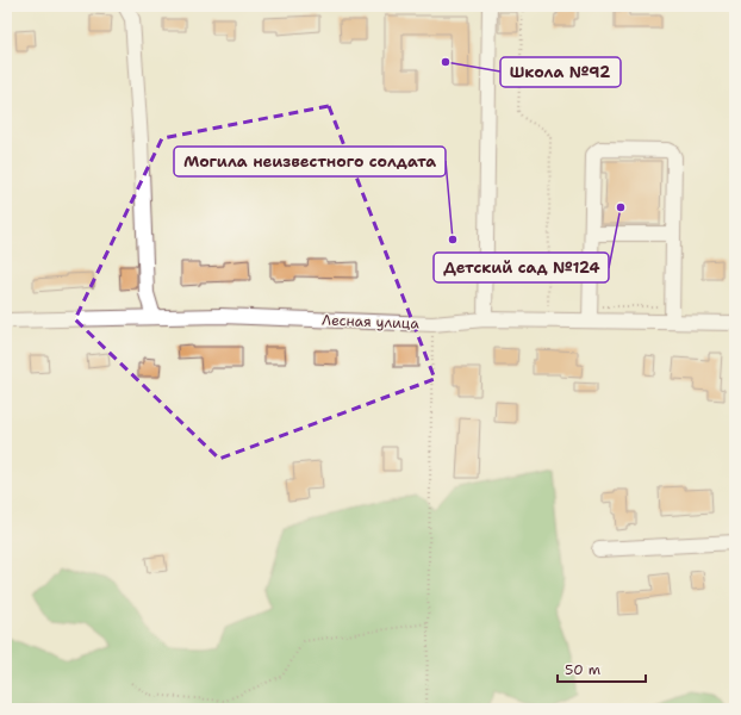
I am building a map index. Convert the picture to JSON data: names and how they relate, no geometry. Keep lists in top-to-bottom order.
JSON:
{
  "streets": {
    "street": ["Лесная улица"]
  },
  "places": ["Школа №92", "Детский сад №124", "Могила неизвестного солдата"],
  "scale_bar": "50 m"
}
